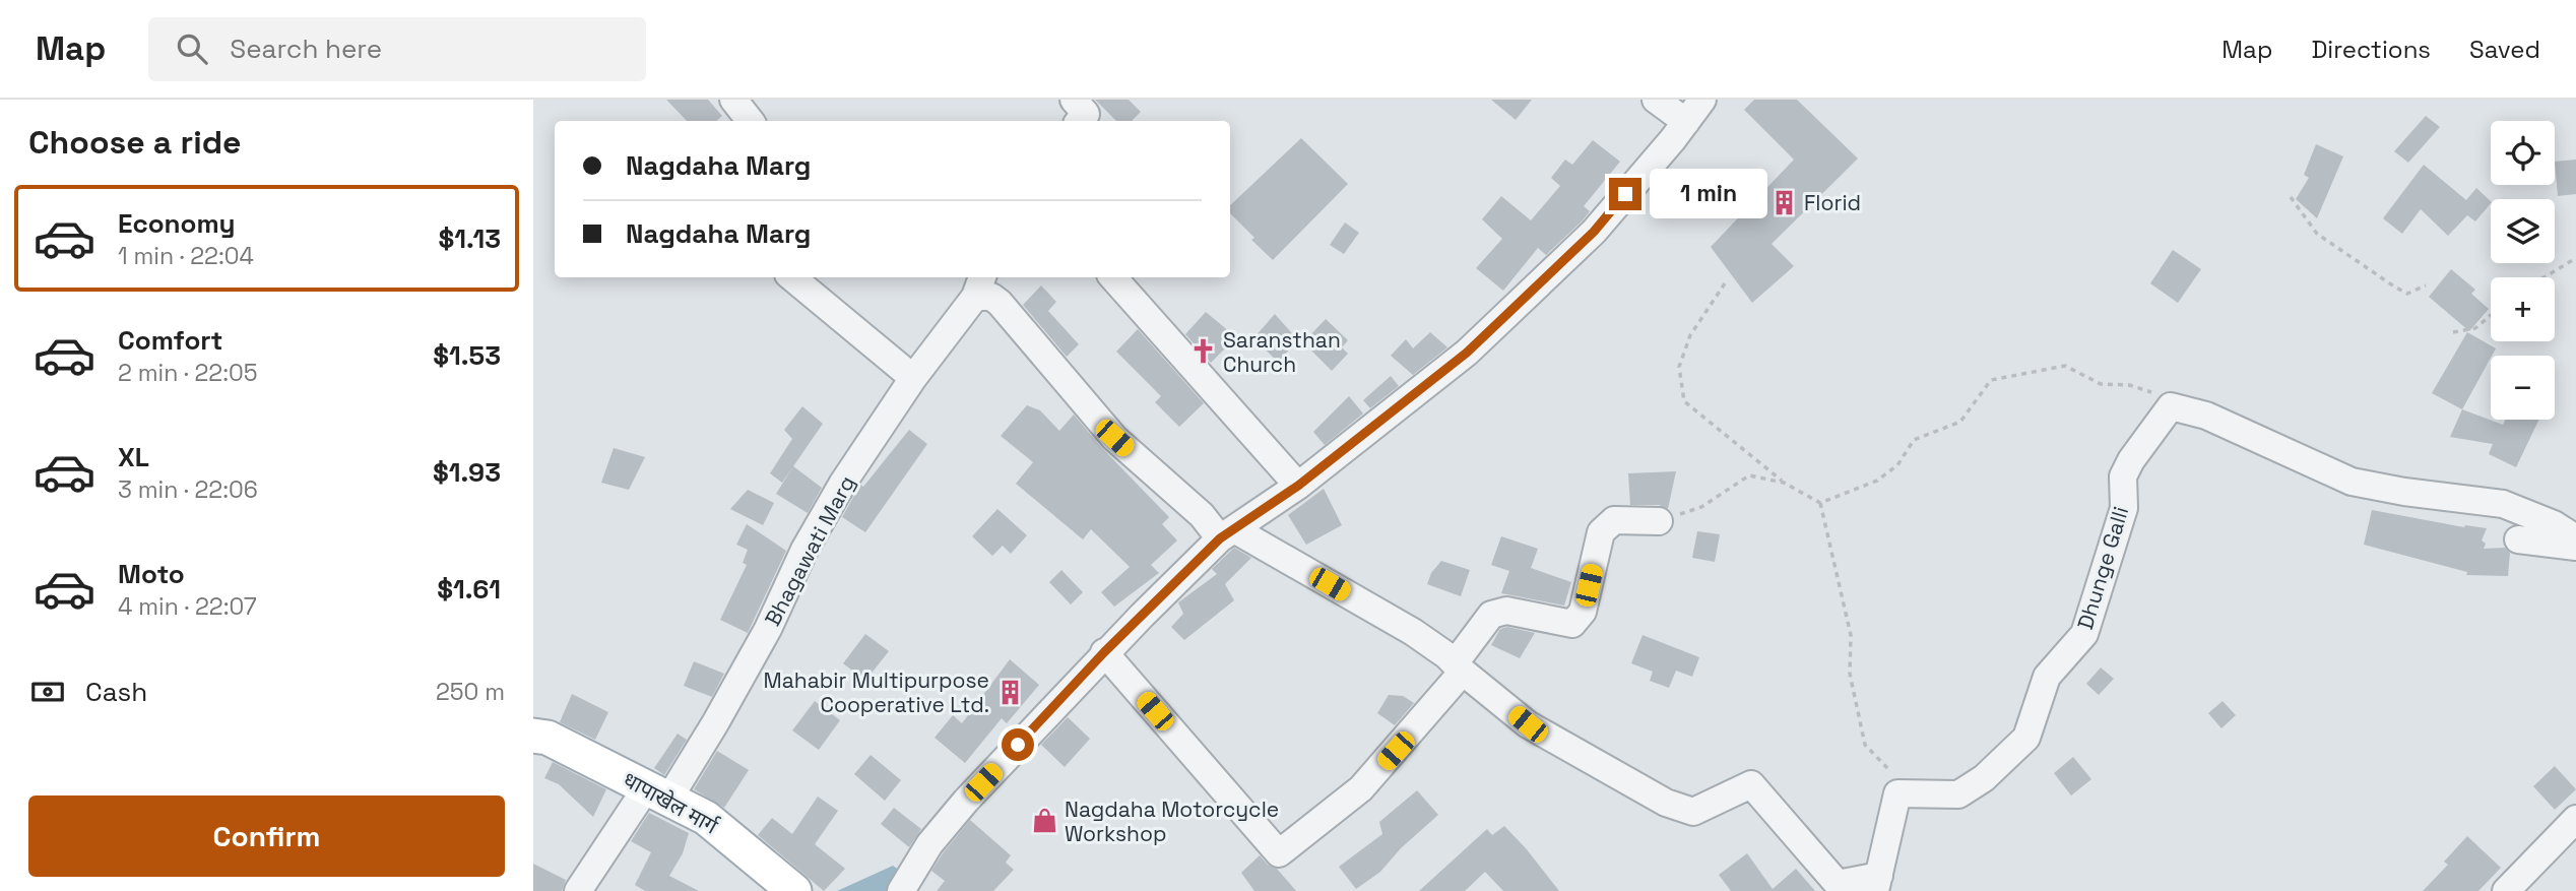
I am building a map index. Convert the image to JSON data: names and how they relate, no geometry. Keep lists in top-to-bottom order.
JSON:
{
  "streets": {
    "main road": ["धापाखेल मार्ग"],
    "street": ["Bhagawati Marg", "Dhunge Galli"]
  },
  "crossings": [
    ["Bhagawati Marg", "धापाखेल मार्ग"]
  ],
  "places": {
    "building": ["Florid", "Mahabir Multipurpose Cooperative Ltd."],
    "church": ["Saransthan Church"],
    "shop": ["Nagdaha Motorcycle Workshop"]
  },
  "page": {
    "header": "Map",
    "search": "Search here",
    "nav": ["Map", "Directions", "Saved"],
    "heading": "Choose a ride",
    "map_buttons": ["+", "−"],
    "banner": ["Nagdaha Marg", "Nagdaha Marg"],
    "bubble": "1 min",
    "list": [
      {
        "name": "Economy",
        "note": "1 min · 22:04",
        "value": "$1.13"
      },
      {
        "name": "Comfort",
        "note": "2 min · 22:05",
        "value": "$1.53"
      },
      {
        "name": "XL",
        "note": "3 min · 22:06",
        "value": "$1.93"
      },
      {
        "name": "Moto",
        "note": "4 min · 22:07",
        "value": "$1.61"
      }
    ],
    "pay": ["Cash", "250 m"],
    "buttons": "Confirm"
  }
}
